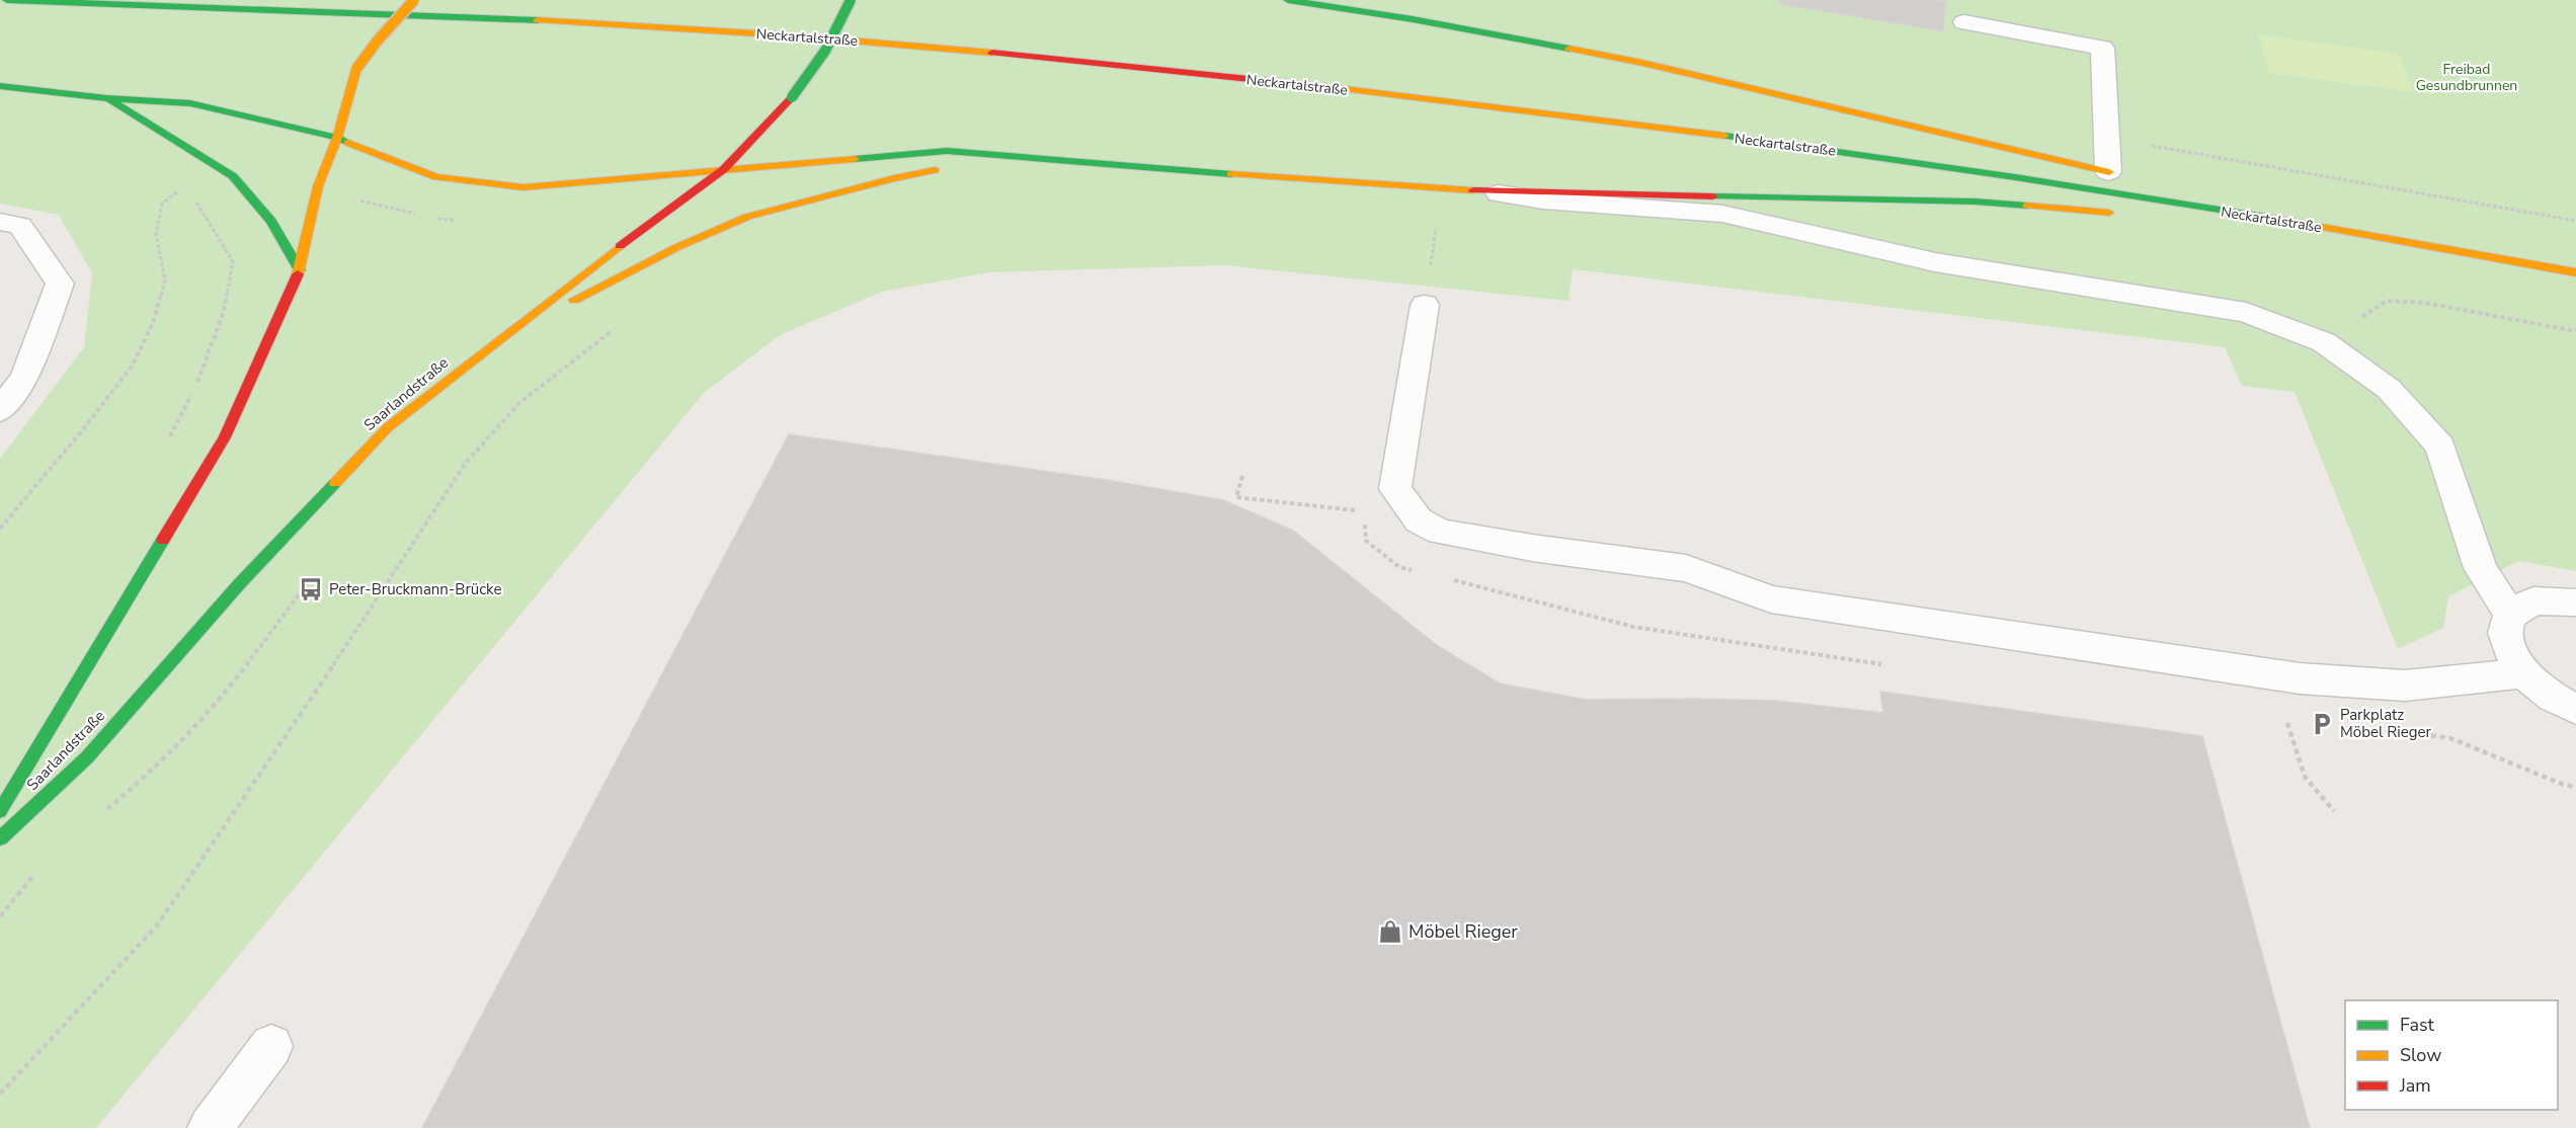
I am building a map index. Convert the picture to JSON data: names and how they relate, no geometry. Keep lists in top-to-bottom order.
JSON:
{
  "streets": {
    "main road": ["Neckartalstraße", "Saarlandstraße"]
  },
  "parks": ["Freibad Gesundbrunnen"],
  "places": {
    "bus stop": ["Peter-Bruckmann-Brücke"],
    "parking": ["Parkplatz Möbel Rieger"],
    "shop": ["Möbel Rieger"]
  },
  "legend": ["Fast", "Slow", "Jam"]
}
